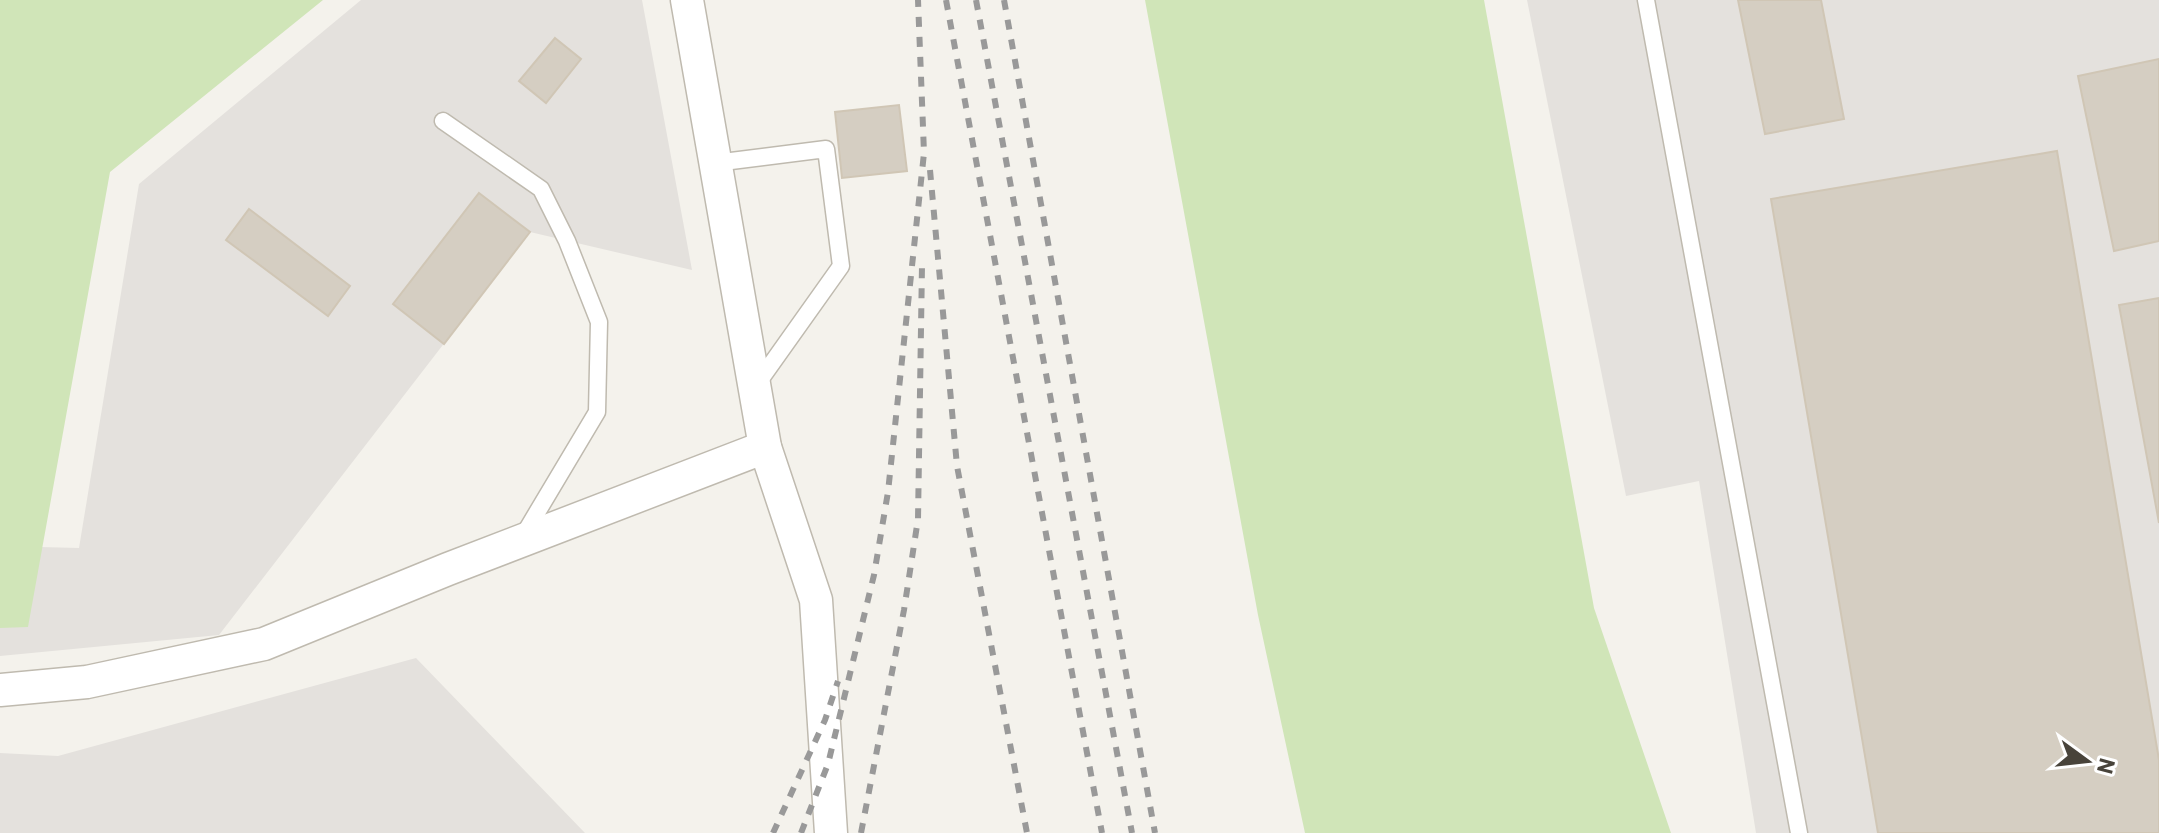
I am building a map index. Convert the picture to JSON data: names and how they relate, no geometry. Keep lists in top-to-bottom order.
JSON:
{
  "north": "right"
}
